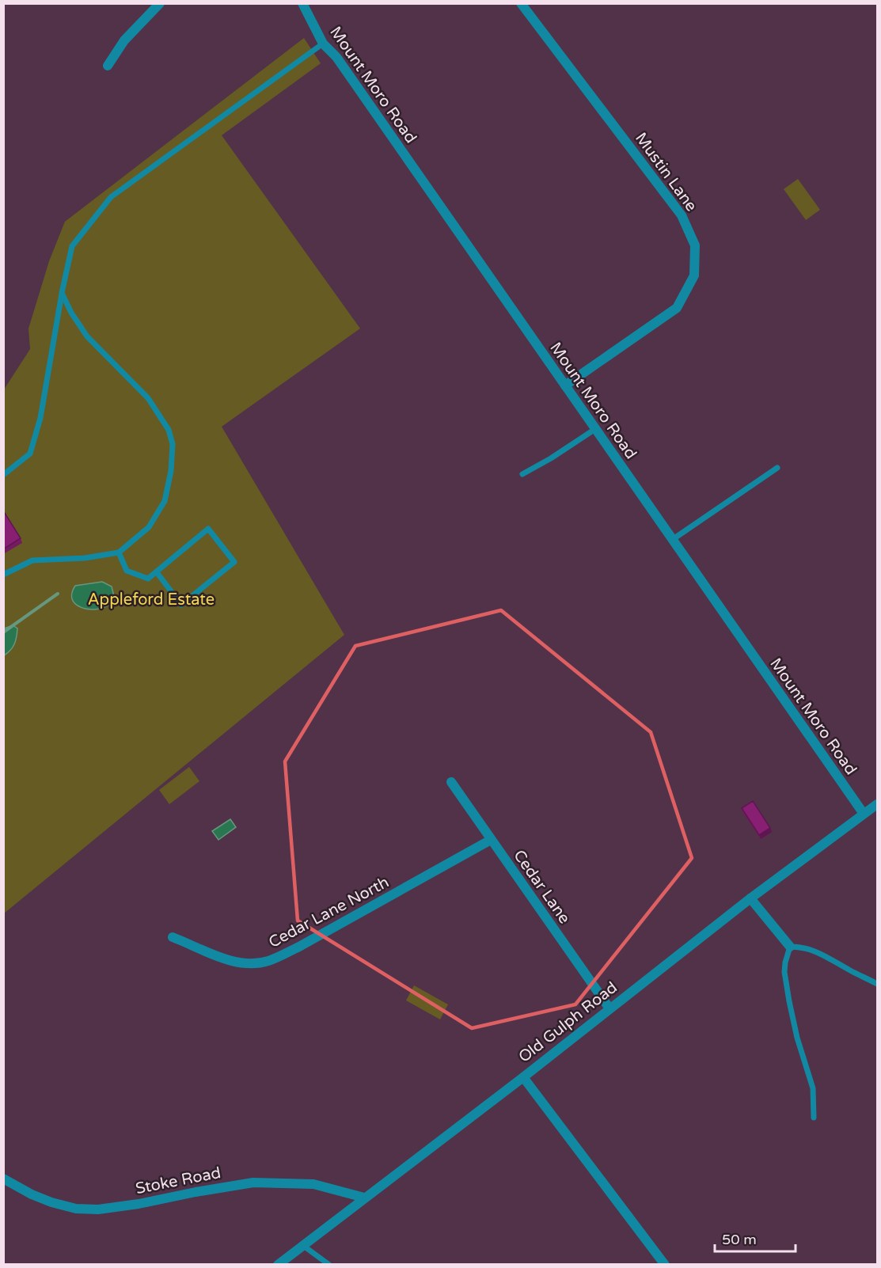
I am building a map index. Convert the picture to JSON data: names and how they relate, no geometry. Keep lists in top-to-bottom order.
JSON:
{
  "streets": {
    "street": [
      "Mount Moro Road",
      "Mustin Lane",
      "Cedar Lane",
      "Cedar Lane North",
      "Old Gulph Road",
      "Stoke Road"
    ]
  },
  "crossings": [
    ["Mount Moro Road", "Mustin Lane"],
    ["Mount Moro Road", "Old Gulph Road"],
    ["Cedar Lane", "Cedar Lane North"],
    ["Cedar Lane", "Old Gulph Road"],
    ["Old Gulph Road", "Stoke Road"]
  ],
  "parks": ["Appleford Estate"],
  "scale_bar": "50 m"
}
